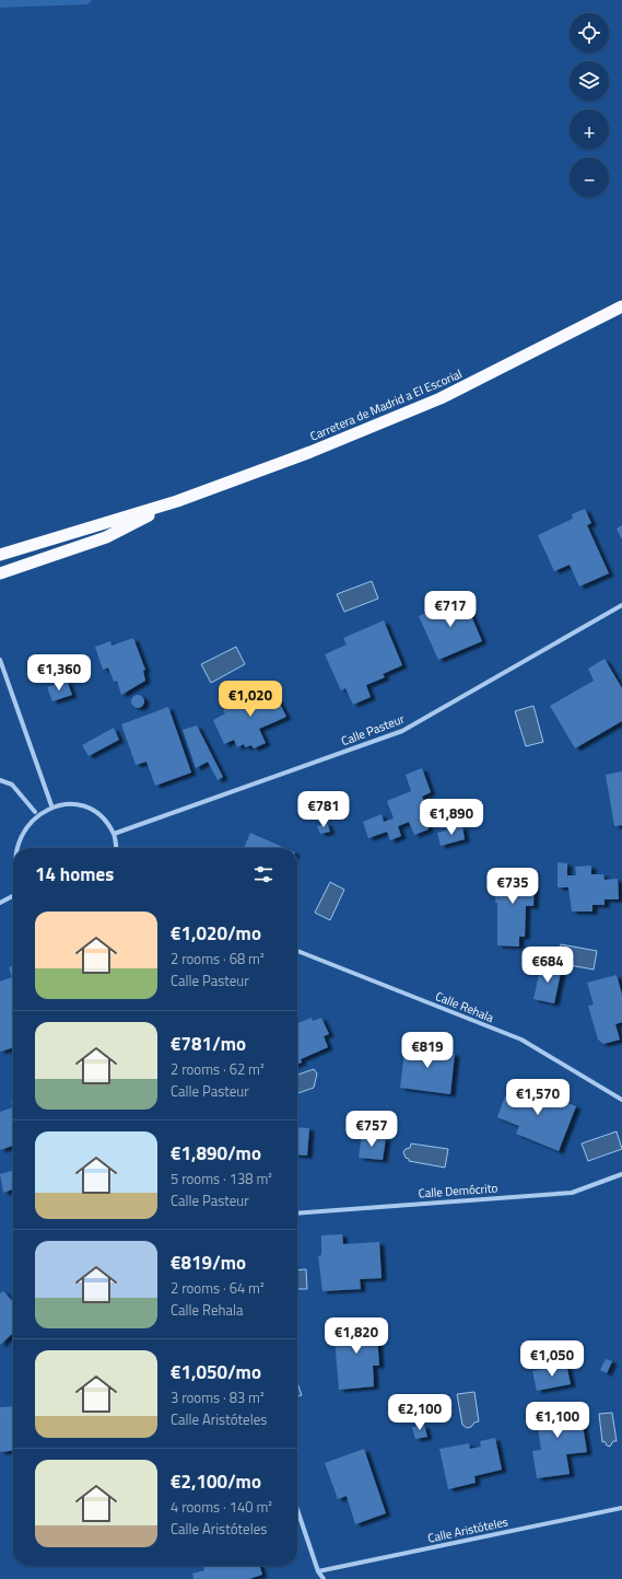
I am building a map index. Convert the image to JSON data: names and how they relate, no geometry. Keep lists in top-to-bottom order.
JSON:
{
  "streets": {
    "highway": ["Carretera de Madrid a El Escorial"],
    "street": [
      "Calle Pasteur",
      "Calle Rehala",
      "Calle Demócrito",
      "Calle Aristóteles"
    ]
  },
  "page": {
    "map_buttons": ["+", "−"],
    "price": [
      "€717",
      "€1,360",
      "€1,020",
      "€781",
      "€1,890",
      "€735",
      "€684",
      "€819",
      "€1,570",
      "€757",
      "€1,820",
      "€1,050",
      "€2,100",
      "€1,100"
    ],
    "heading": "14 homes",
    "list": [
      {
        "name": "€1,020/mo",
        "note": "2 rooms · 68 m² · Calle Pasteur"
      },
      {
        "name": "€781/mo",
        "note": "2 rooms · 62 m² · Calle Pasteur"
      },
      {
        "name": "€1,890/mo",
        "note": "5 rooms · 138 m² · Calle Pasteur"
      },
      {
        "name": "€819/mo",
        "note": "2 rooms · 64 m² · Calle Rehala"
      },
      {
        "name": "€1,050/mo",
        "note": "3 rooms · 83 m² · Calle Aristóteles"
      },
      {
        "name": "€2,100/mo",
        "note": "4 rooms · 140 m² · Calle Aristóteles"
      }
    ]
  }
}
